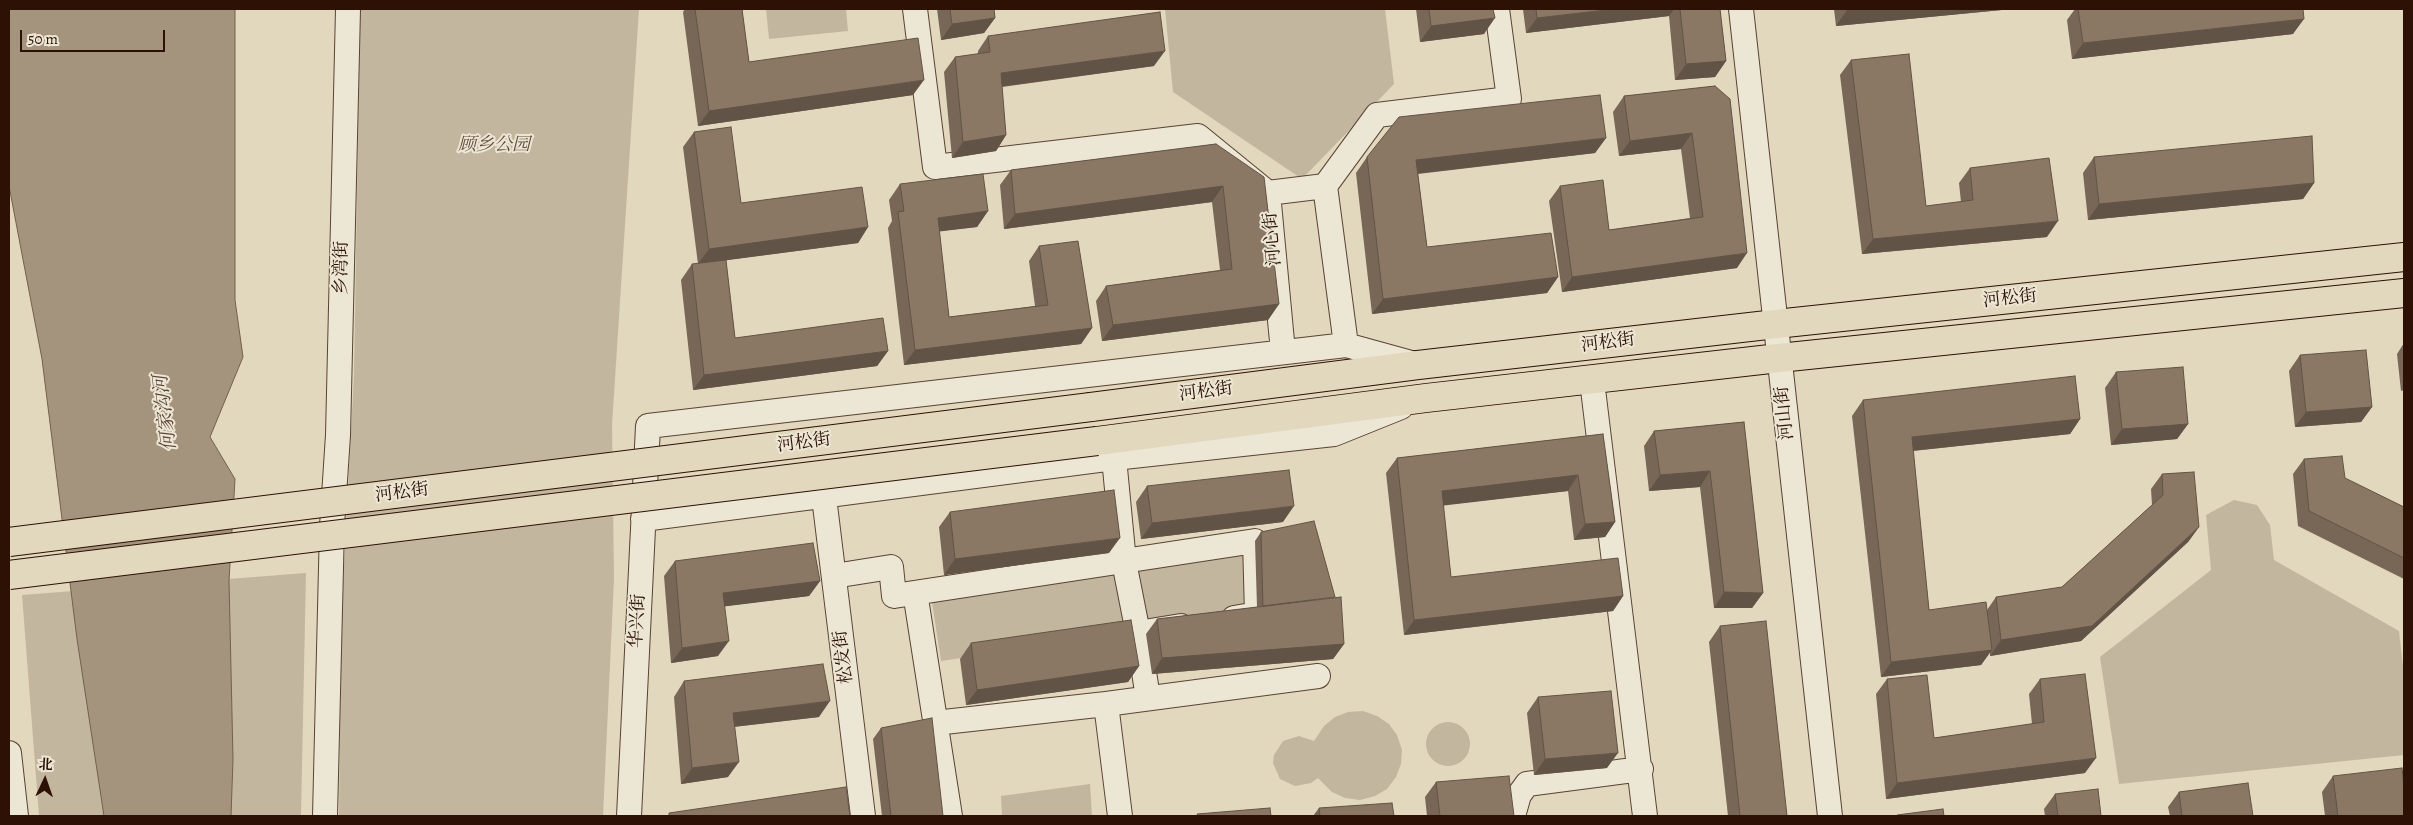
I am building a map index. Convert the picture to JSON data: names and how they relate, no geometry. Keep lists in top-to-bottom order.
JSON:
{
  "streets": {
    "main road": ["河松街"],
    "street": [
      "河心街",
      "乡湾街",
      "河山街",
      "华兴街",
      "松发街"
    ]
  },
  "crossings": [
    ["河心街", "华兴街"],
    ["河松街", "河山街"]
  ],
  "water": ["何家沟河"],
  "parks": ["顾乡公园"],
  "scale_bar": "50 m",
  "north": "top"
}
